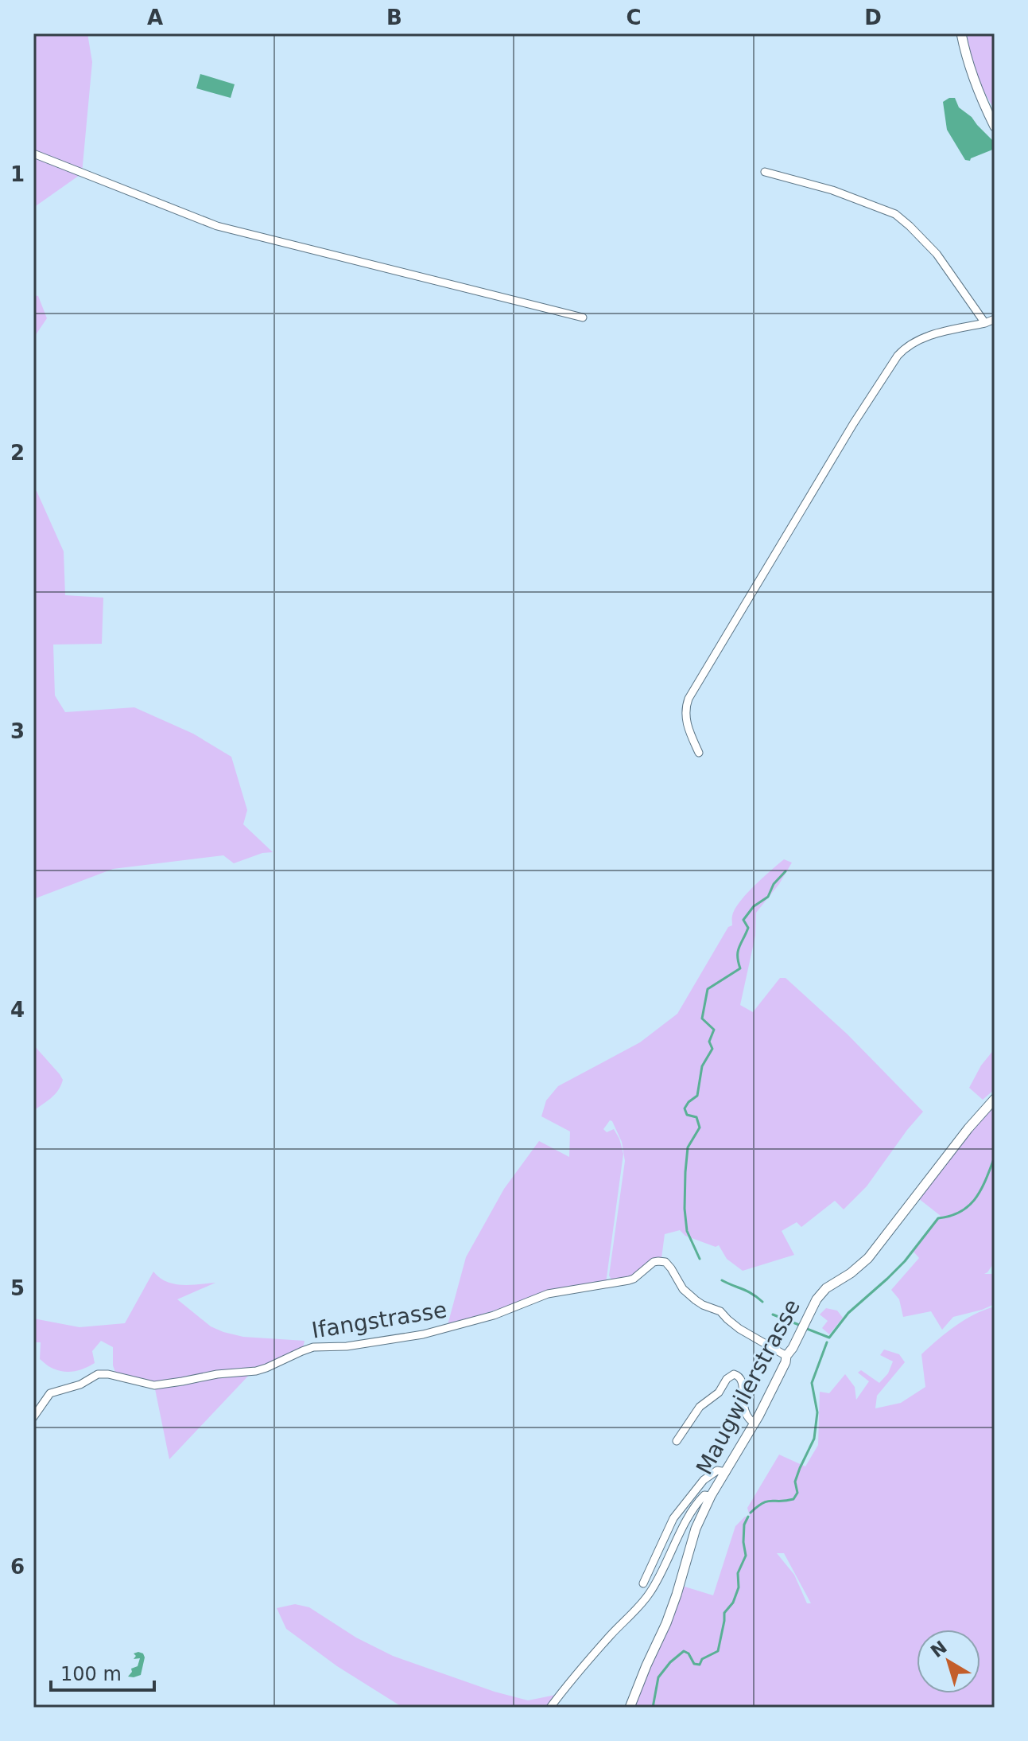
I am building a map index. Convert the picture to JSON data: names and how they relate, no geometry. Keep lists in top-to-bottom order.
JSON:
{
  "streets": {
    "street": ["Ifangstrasse", "Maugwilerstrasse"]
  },
  "crossings": [
    ["Ifangstrasse", "Maugwilerstrasse"]
  ],
  "scale_bar": "100 m",
  "north": "top left",
  "grid": {
    "columns": [
      "A",
      "B",
      "C",
      "D"
    ],
    "rows": [
      "1",
      "2",
      "3",
      "4",
      "5",
      "6"
    ]
  }
}
